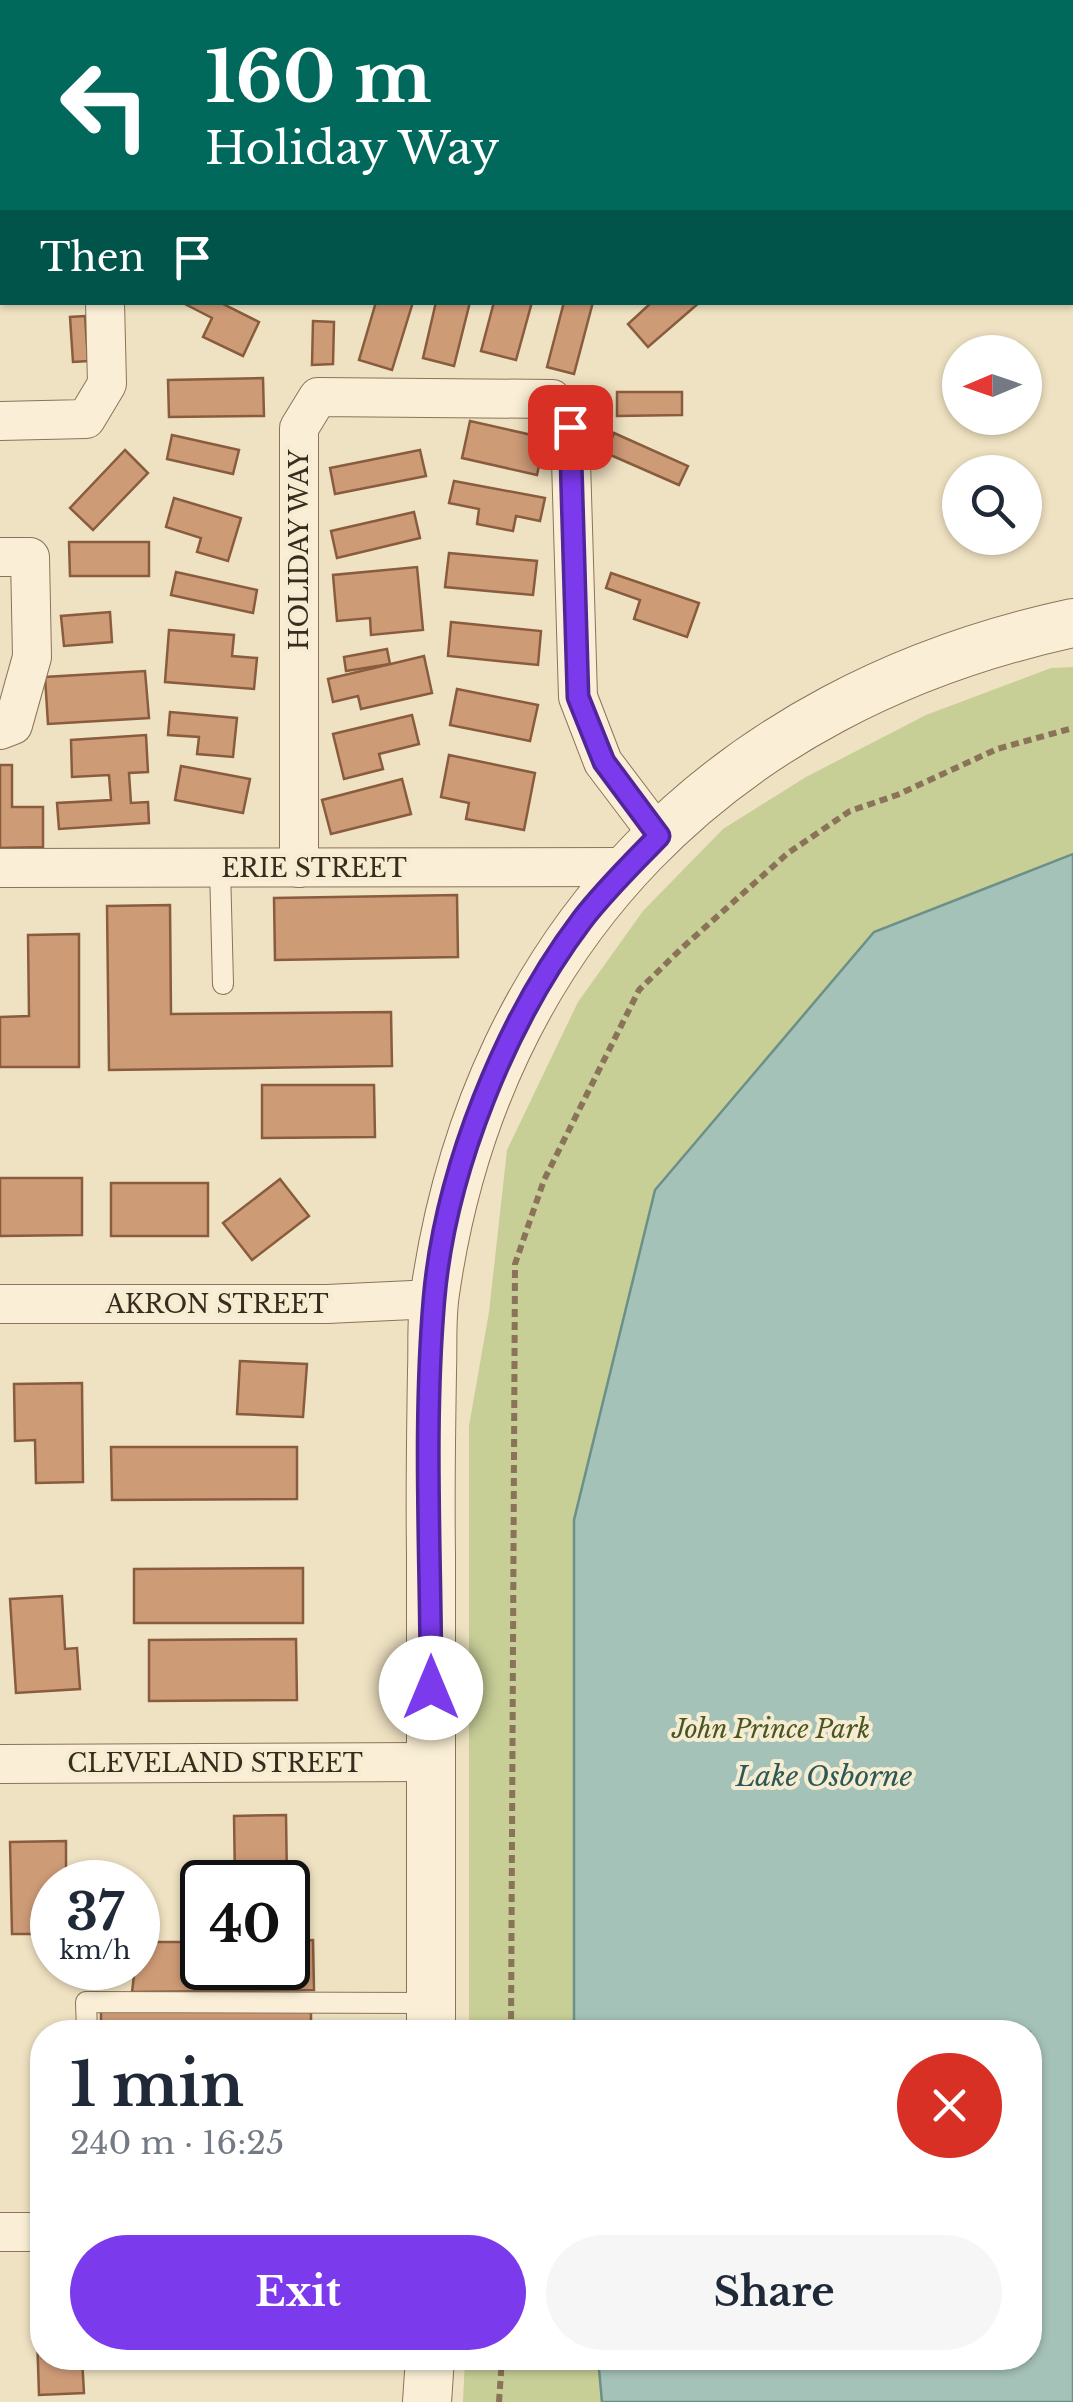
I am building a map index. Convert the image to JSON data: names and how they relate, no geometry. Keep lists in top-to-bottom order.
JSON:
{
  "streets": {
    "street": [
      "HOLIDAY WAY",
      "ERIE STREET",
      "AKRON STREET",
      "CLEVELAND STREET"
    ]
  },
  "crossings": [
    ["HOLIDAY WAY", "ERIE STREET"]
  ],
  "water": ["Lake Osborne"],
  "parks": ["John Prince Park"],
  "north": "left",
  "page": {
    "turn": ["160 m", "Holiday Way"],
    "then": "Then",
    "speed": "37 km/h",
    "limit": "40",
    "heading": ["1 min", "240 m · 16:25"],
    "buttons": ["Exit", "Share"]
  }
}
